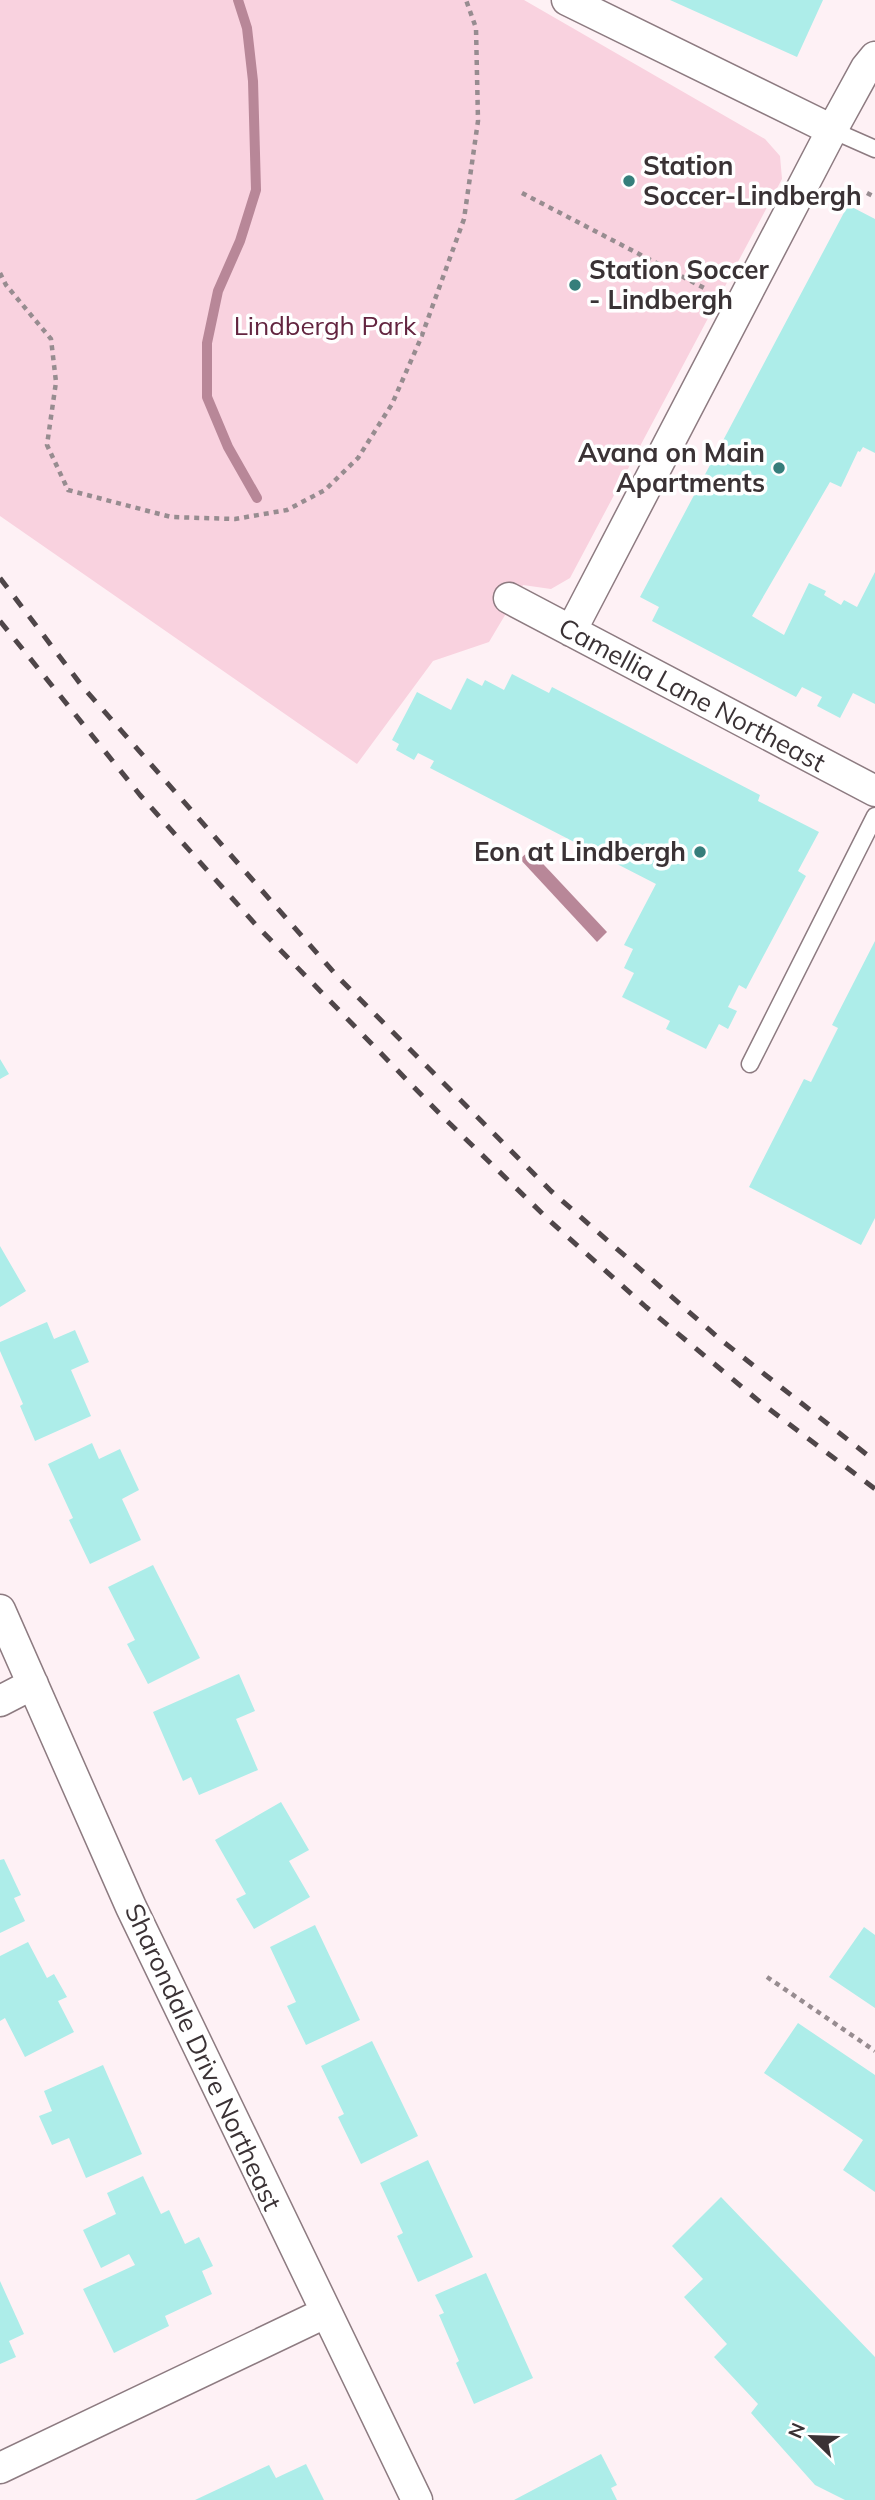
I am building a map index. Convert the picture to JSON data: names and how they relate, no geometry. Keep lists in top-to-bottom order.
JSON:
{
  "streets": {
    "street": ["Camellia Lane Northeast", "Sharondale Drive Northeast"]
  },
  "parks": ["Lindbergh Park"],
  "places": [
    "Station Soccer-Lindbergh",
    "Station Soccer - Lindbergh",
    "Avana on Main Apartments",
    "Eon at Lindbergh"
  ],
  "north": "top left"
}
